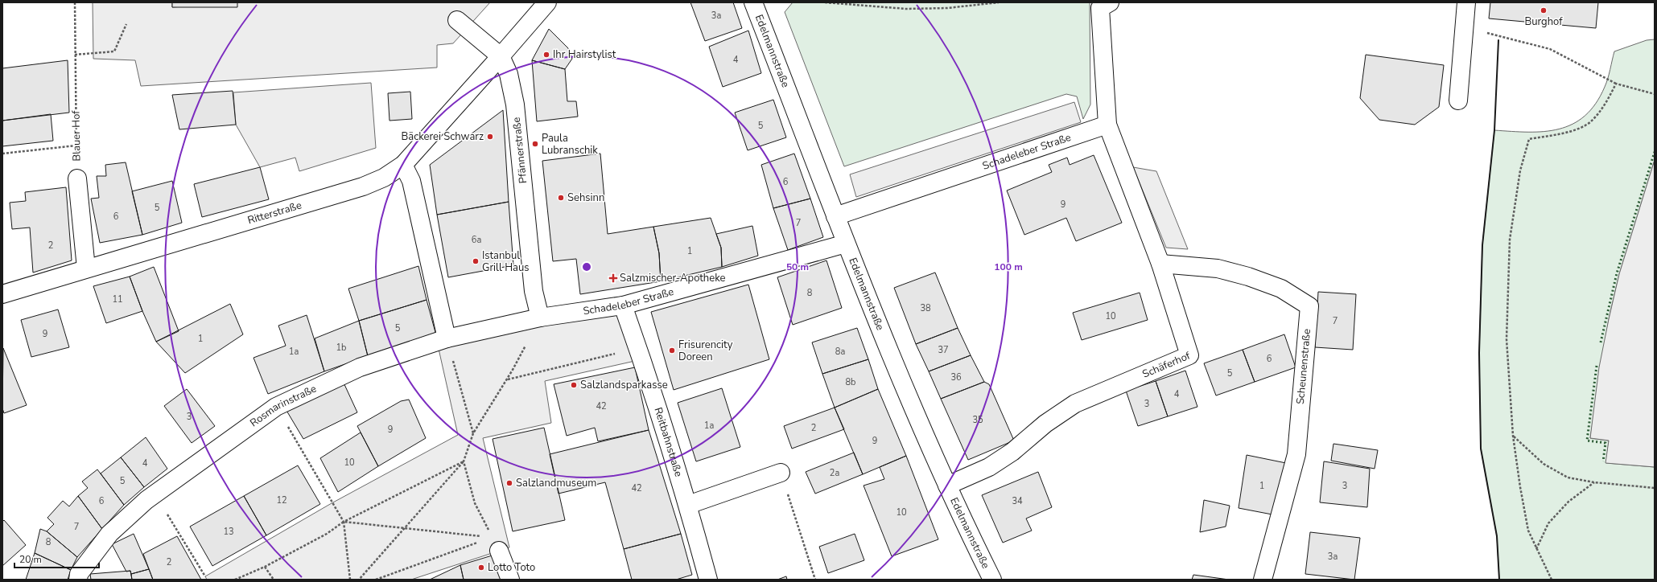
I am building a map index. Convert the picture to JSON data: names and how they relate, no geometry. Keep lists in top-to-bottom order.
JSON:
{
  "streets": {
    "street": [
      "Edelmannstraße",
      "Pfännerstraße",
      "Schadeleber Straße",
      "Ritterstraße",
      "Schäferhof",
      "Scheunenstraße",
      "Rosmarinstraße",
      "Reitbahnstraße"
    ],
    "path": ["Blauer Hof"]
  },
  "crossings": [
    ["Edelmannstraße", "Schadeleber Straße"],
    ["Edelmannstraße", "Schäferhof"],
    ["Pfännerstraße", "Schadeleber Straße"],
    ["Pfännerstraße", "Ritterstraße"],
    ["Pfännerstraße", "Rosmarinstraße"],
    ["Schadeleber Straße", "Schäferhof"],
    ["Schadeleber Straße", "Rosmarinstraße"],
    ["Schadeleber Straße", "Reitbahnstraße"],
    ["Schäferhof", "Scheunenstraße"]
  ],
  "places": {
    "other": [
      "Burghof",
      "Ihr Hairstylist",
      "Bäckerei Schwarz",
      "Paula Lubranschik",
      "Sehsinn",
      "Istanbul Grill Haus",
      "Frisurencity Doreen",
      "Salzlandsparkasse",
      "Salzlandmuseum",
      "Lotto Toto"
    ],
    "health": ["Salzmischer-Apotheke"]
  },
  "house_numbers": [
    "3a",
    "4",
    "5",
    "6",
    "9",
    "5",
    "6",
    "7",
    "6a",
    "2",
    "1",
    "8",
    "11",
    "38",
    "10",
    "7",
    "5",
    "9",
    "1",
    "1b",
    "37",
    "1a",
    "8a",
    "6",
    "5",
    "36",
    "8b",
    "4",
    "3",
    "42",
    "3",
    "35",
    "1a",
    "2",
    "9",
    "9",
    "10",
    "4",
    "2a",
    "5",
    "1",
    "3",
    "42",
    "12",
    "6",
    "34",
    "10",
    "7",
    "13",
    "8",
    "3a",
    "2"
  ],
  "scale_bar": "20 m",
  "rings": ["50 m", "100 m"]
}
